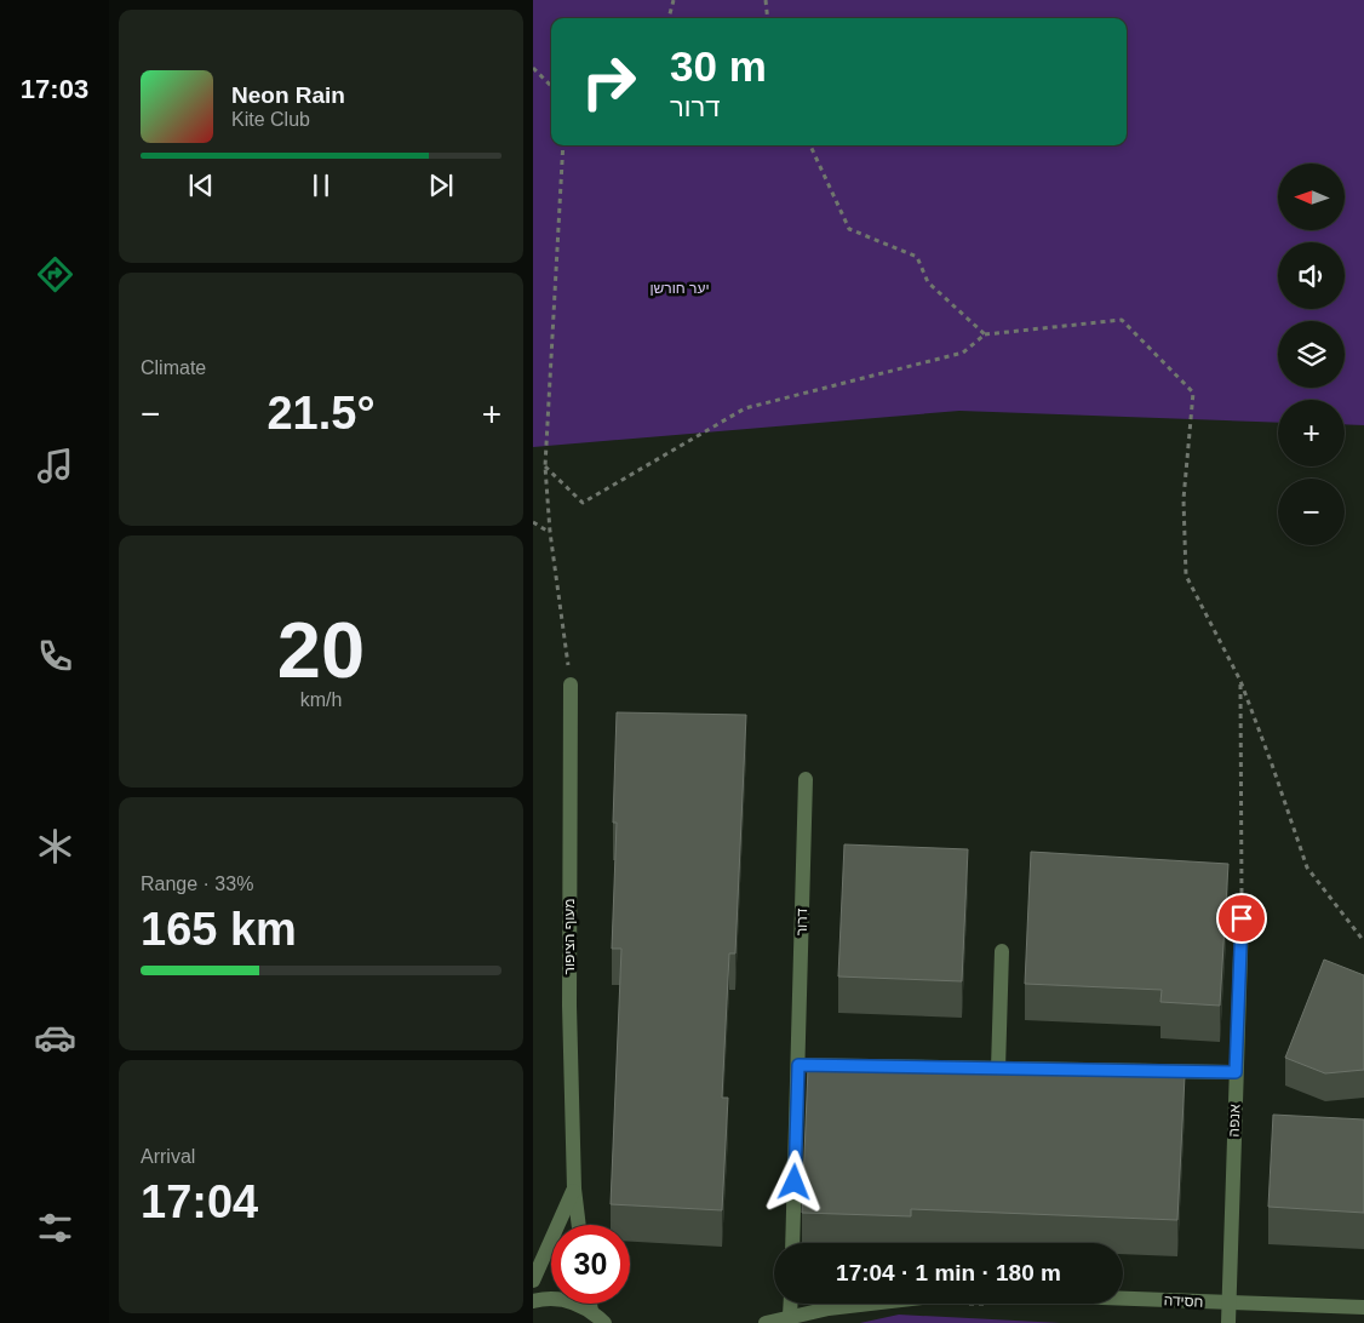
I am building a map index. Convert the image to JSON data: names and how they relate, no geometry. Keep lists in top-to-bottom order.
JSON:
{
  "streets": {
    "street": [
      "דרור",
      "מעוף הציפור",
      "אנפה",
      "חסידה"
    ]
  },
  "crossings": [
    ["אנפה", "חסידה"]
  ],
  "parks": ["יער חורשן"],
  "north": "left",
  "page": {
    "tabs": "17:03",
    "turn": ["30 m", "דרור"],
    "song": ["Neon Rain", "Kite Club"],
    "map_buttons": ["+", "−"],
    "tile": [
      "Climate",
      ["20", "km/h"],
      ["Range · 33%", "165 km"],
      ["Arrival", "17:04"]
    ],
    "heat": ["−", "21.5°", "+"],
    "limit": "30",
    "trip": "17:04 · 1 min · 180 m"
  }
}
